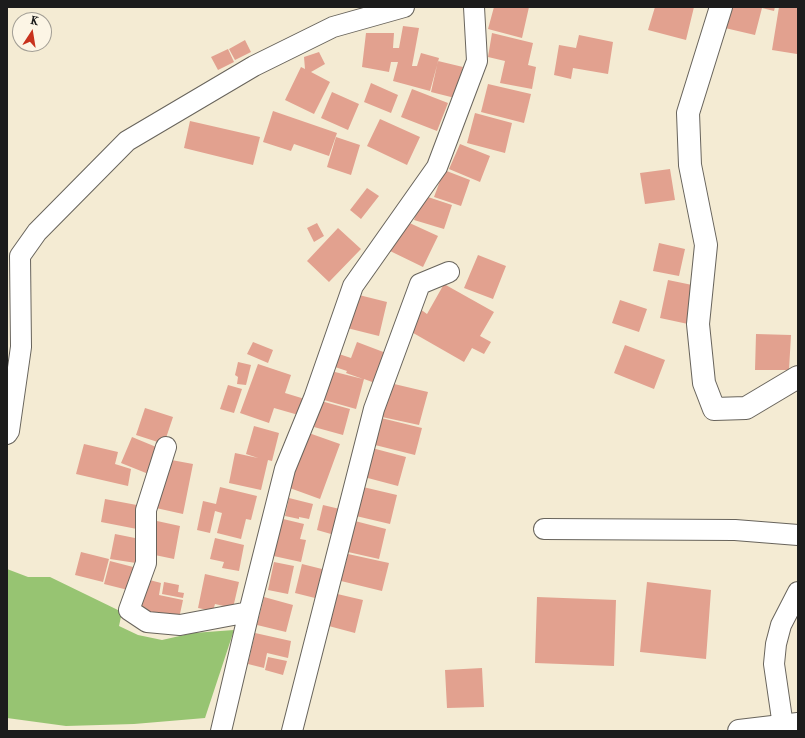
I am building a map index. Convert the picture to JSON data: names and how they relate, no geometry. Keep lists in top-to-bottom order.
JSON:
{
  "north": "top"
}
